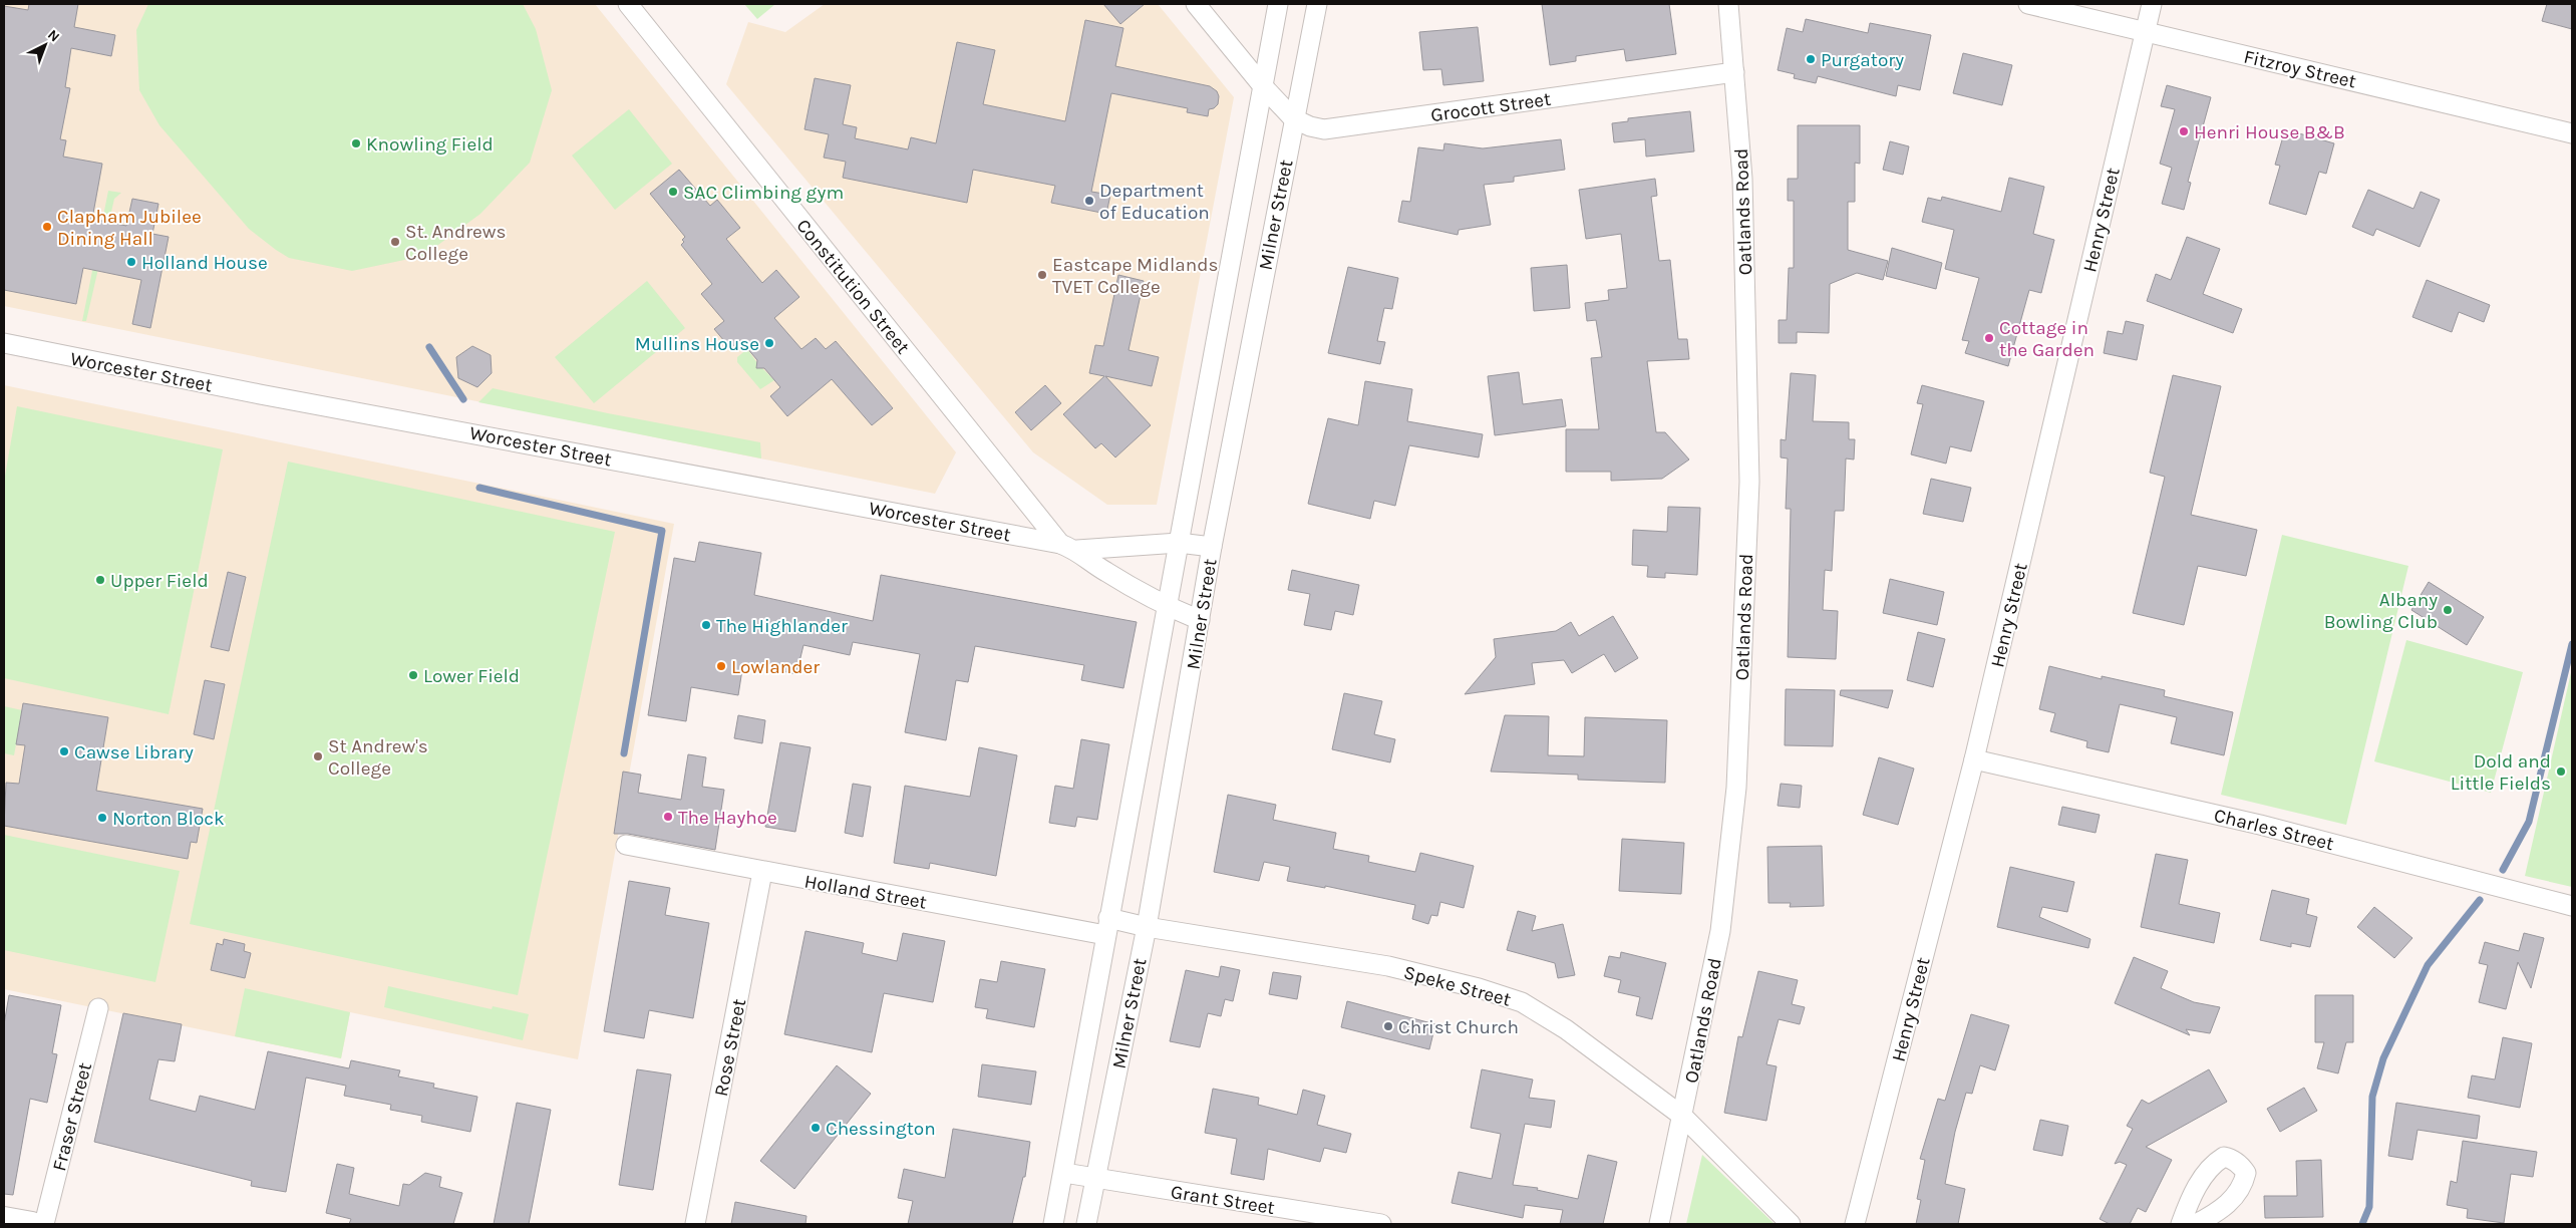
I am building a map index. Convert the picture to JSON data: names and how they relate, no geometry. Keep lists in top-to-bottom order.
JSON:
{
  "streets": {
    "street": [
      "Fitzroy Street",
      "Grocott Street",
      "Oatlands Road",
      "Milner Street",
      "Henry Street",
      "Constitution Street",
      "Worcester Street",
      "Charles Street",
      "Holland Street",
      "Speke Street",
      "Rose Street",
      "Fraser Street",
      "Grant Street"
    ]
  },
  "crossings": [
    ["Fitzroy Street", "Henry Street"],
    ["Grocott Street", "Oatlands Road"],
    ["Grocott Street", "Milner Street"],
    ["Oatlands Road", "Speke Street"],
    ["Milner Street", "Worcester Street"],
    ["Milner Street", "Holland Street"],
    ["Milner Street", "Speke Street"],
    ["Milner Street", "Grant Street"],
    ["Henry Street", "Charles Street"],
    ["Constitution Street", "Worcester Street"],
    ["Holland Street", "Speke Street"],
    ["Holland Street", "Rose Street"]
  ],
  "places": [
    "Purgatory",
    "Henri House B&B",
    "Knowling Field",
    "SAC Climbing gym",
    "Department of Education",
    "Clapham Jubilee Dining Hall",
    "St. Andrews College",
    "Holland House",
    "Eastcape Midlands TVET College",
    "Cottage in the Garden",
    "Mullins House",
    "Upper Field",
    "Albany Bowling Club",
    "The Highlander",
    "Lowlander",
    "Lower Field",
    "Cawse Library",
    "St Andrew's College",
    "Dold and Little Fields",
    "The Hayhoe",
    "Norton Block",
    "Christ Church",
    "Chessington"
  ],
  "north": "top right"
}
